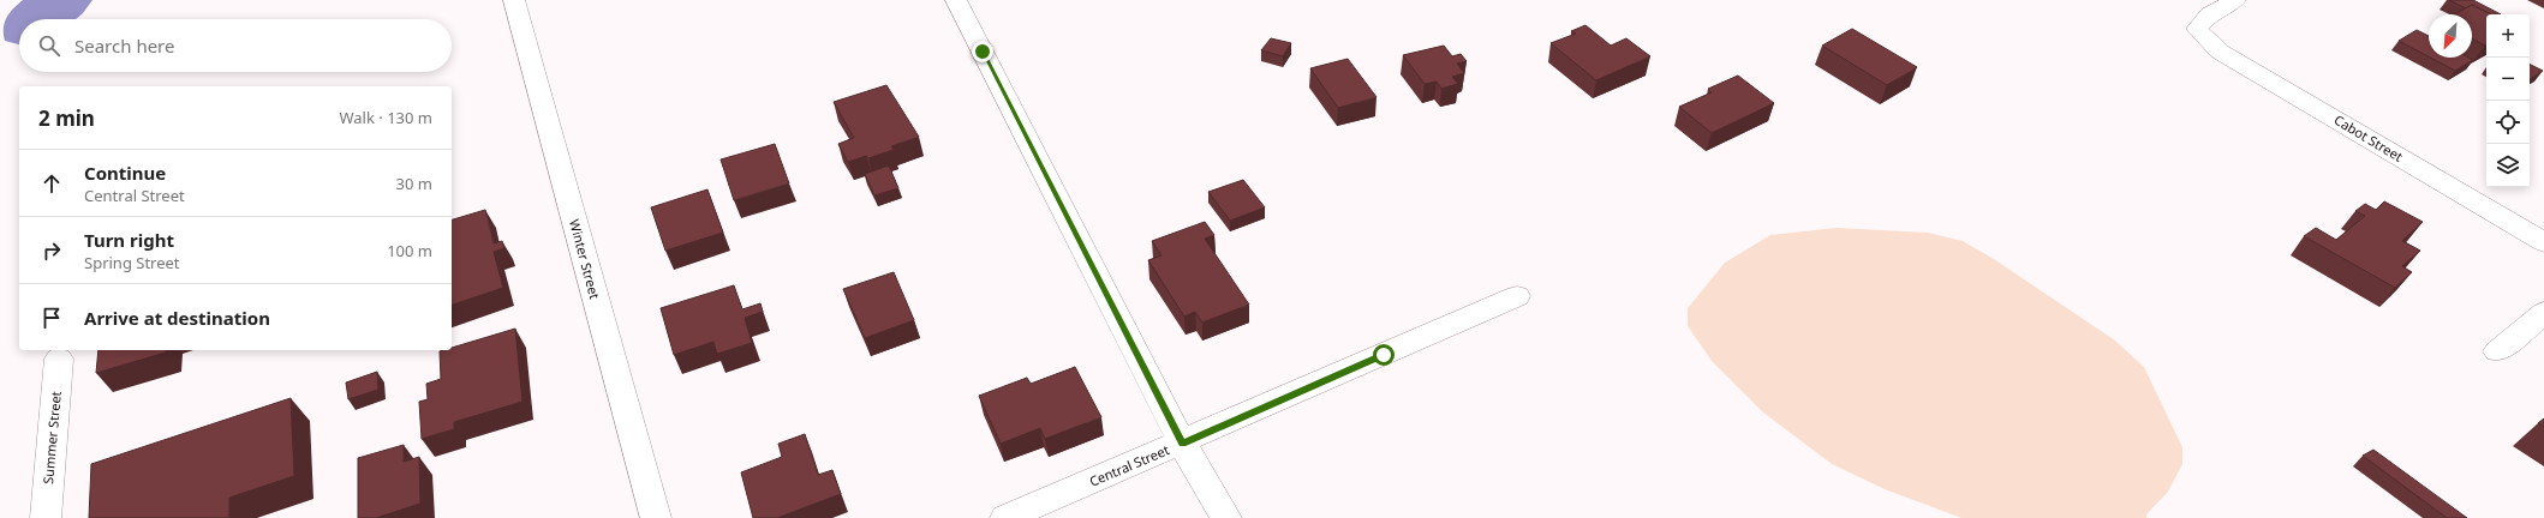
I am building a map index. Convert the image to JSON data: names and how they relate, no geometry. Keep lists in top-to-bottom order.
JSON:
{
  "streets": {
    "street": [
      "Cabot Street",
      "Winter Street",
      "Summer Street",
      "Central Street"
    ]
  },
  "north": "bottom left",
  "page": {
    "map_buttons": ["+", "−"],
    "search": "Search here",
    "heading": ["2 min", "Walk · 130 m"],
    "list": [
      ["Continue", "Central Street", "30 m"],
      ["Turn right", "Spring Street", "100 m"],
      "Arrive at destination"
    ]
  }
}
